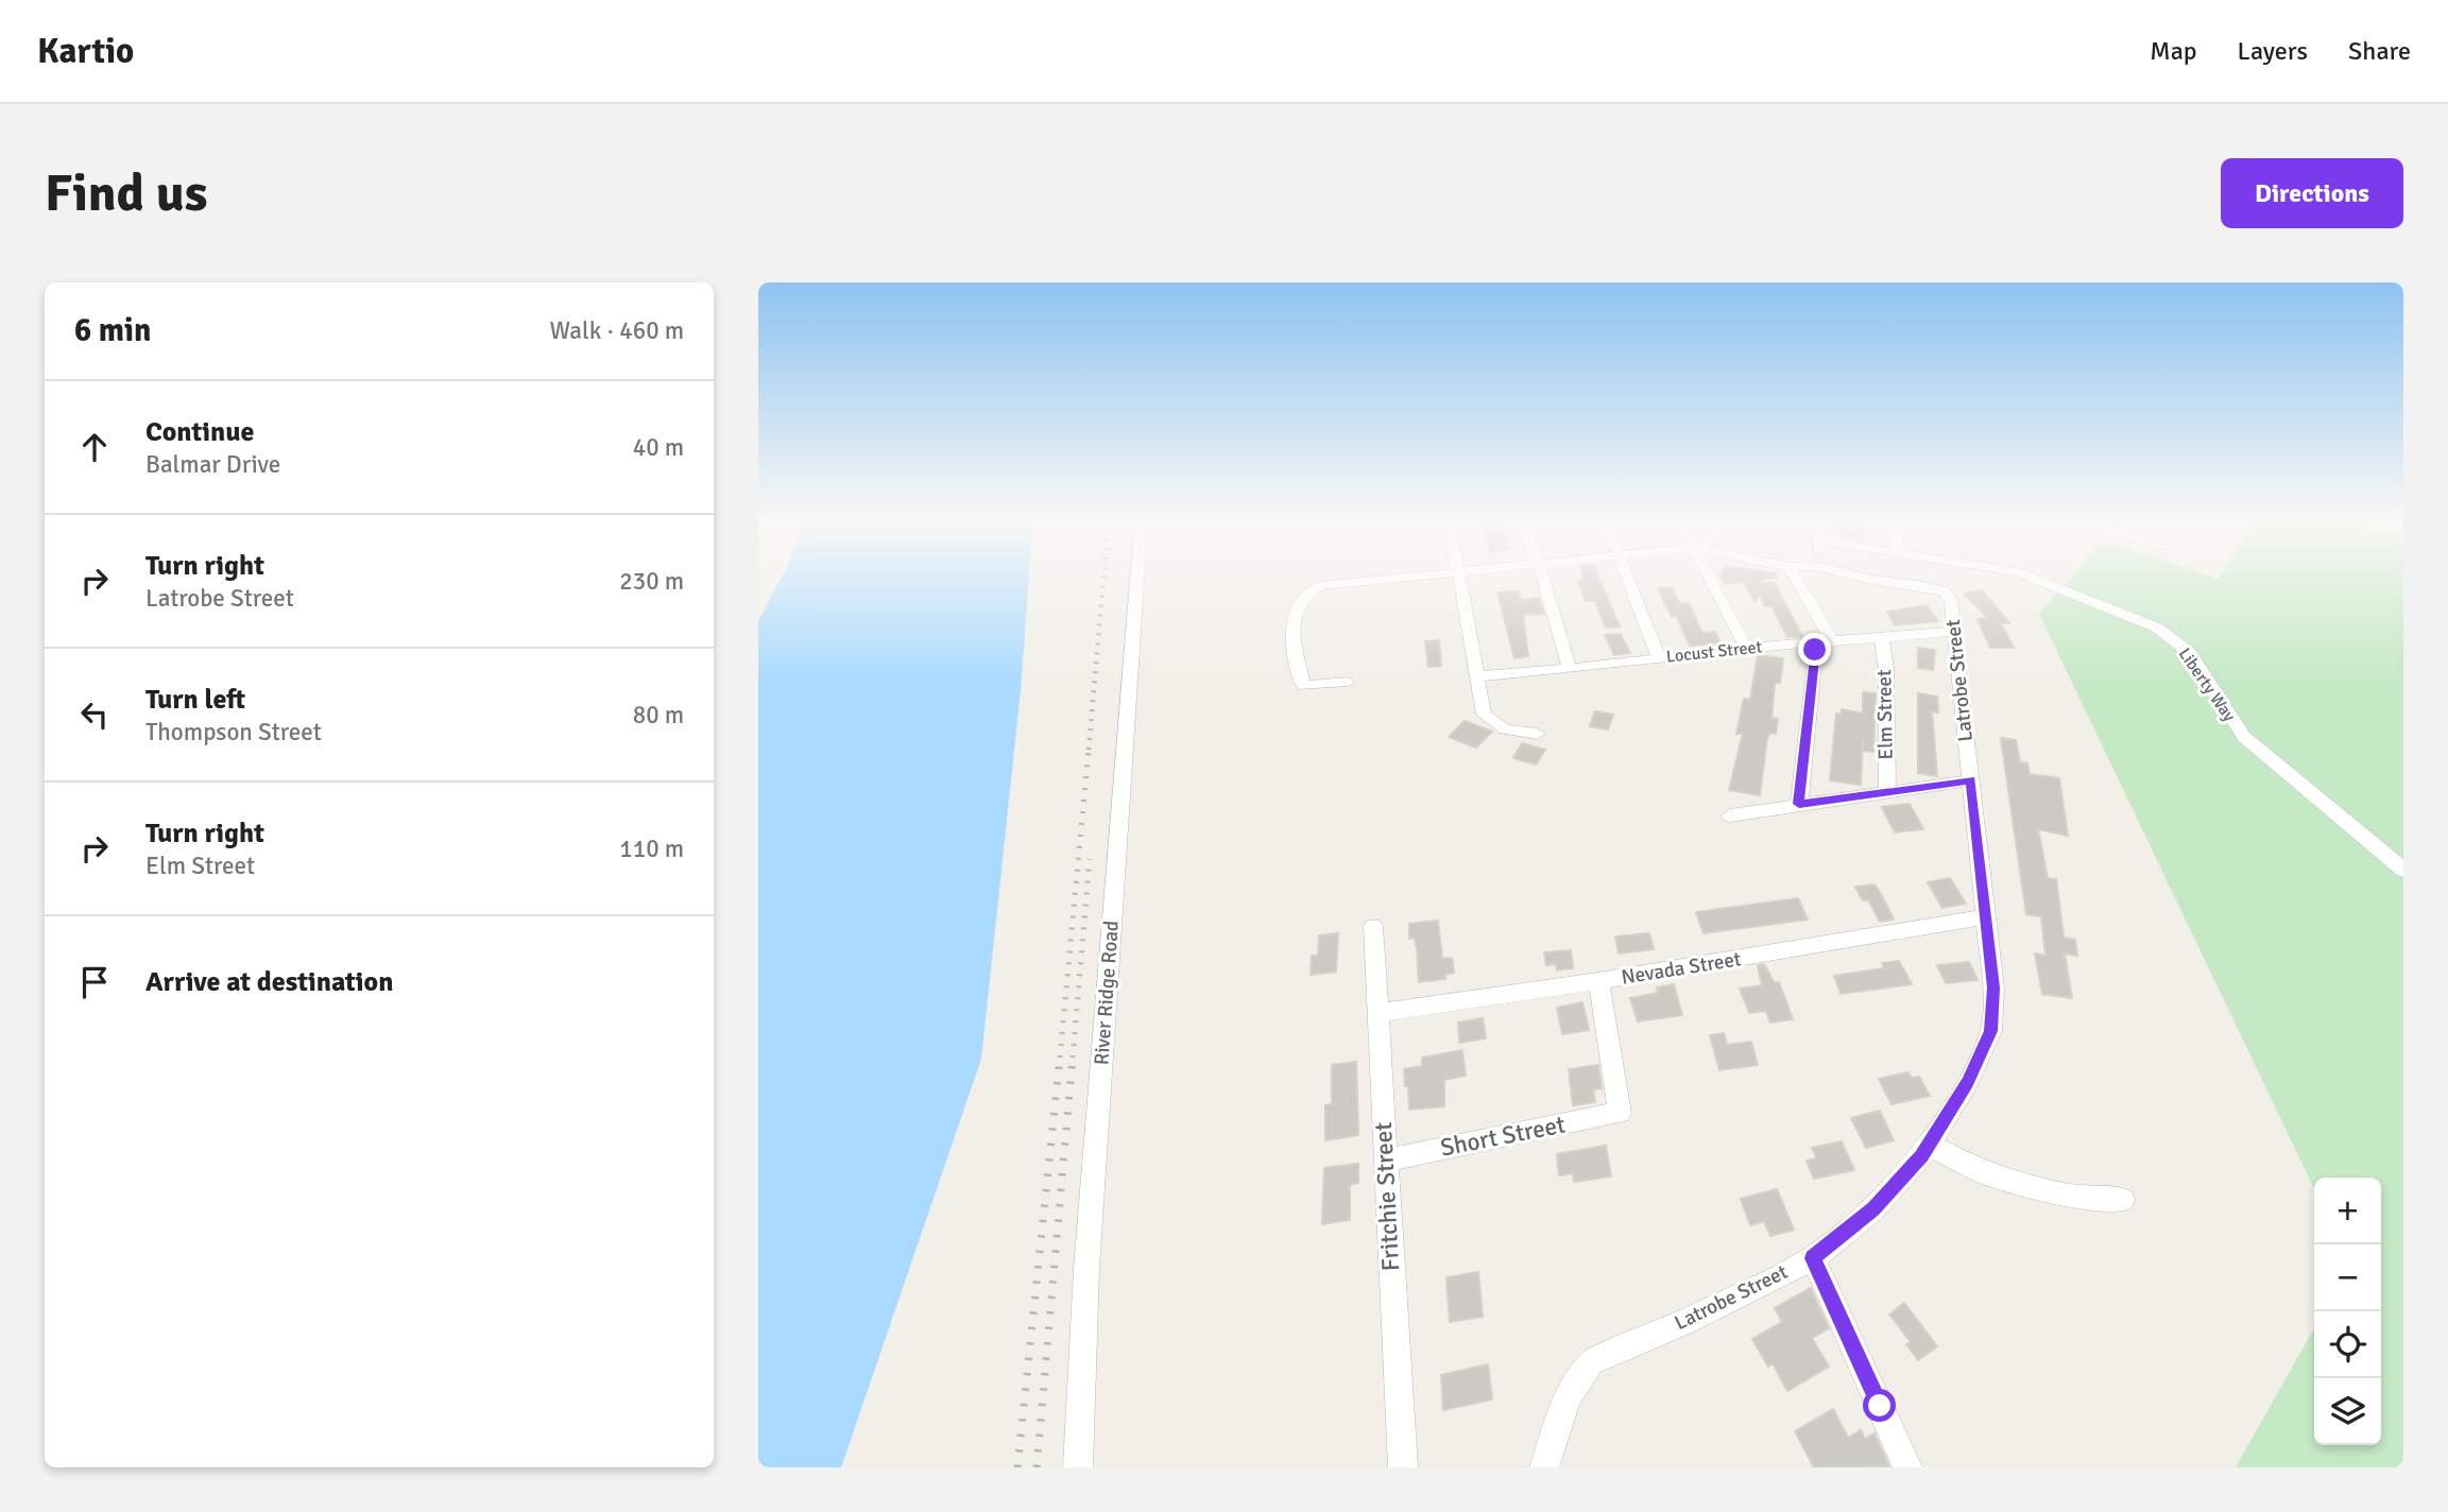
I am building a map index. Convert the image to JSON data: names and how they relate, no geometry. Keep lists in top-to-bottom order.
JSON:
{
  "streets": {
    "street": [
      "Locust Street",
      "Latrobe Street",
      "Liberty Way",
      "Elm Street",
      "Nevada Street",
      "River Ridge Road",
      "Short Street",
      "Fritchie Street"
    ]
  },
  "crossings": [
    ["Locust Street", "Latrobe Street"],
    ["Locust Street", "Elm Street"],
    ["Latrobe Street", "Nevada Street"],
    ["Nevada Street", "Short Street"],
    ["Nevada Street", "Fritchie Street"],
    ["Short Street", "Fritchie Street"]
  ],
  "page": {
    "header": "Kartio",
    "nav": ["Map", "Layers", "Share"],
    "buttons": "Directions",
    "title": "Find us",
    "heading": ["6 min", "Walk · 460 m"],
    "list": [
      ["Continue", "Balmar Drive", "40 m"],
      ["Turn right", "Latrobe Street", "230 m"],
      ["Turn left", "Thompson Street", "80 m"],
      ["Turn right", "Elm Street", "110 m"],
      "Arrive at destination"
    ],
    "map_buttons": ["+", "−"]
  }
}
